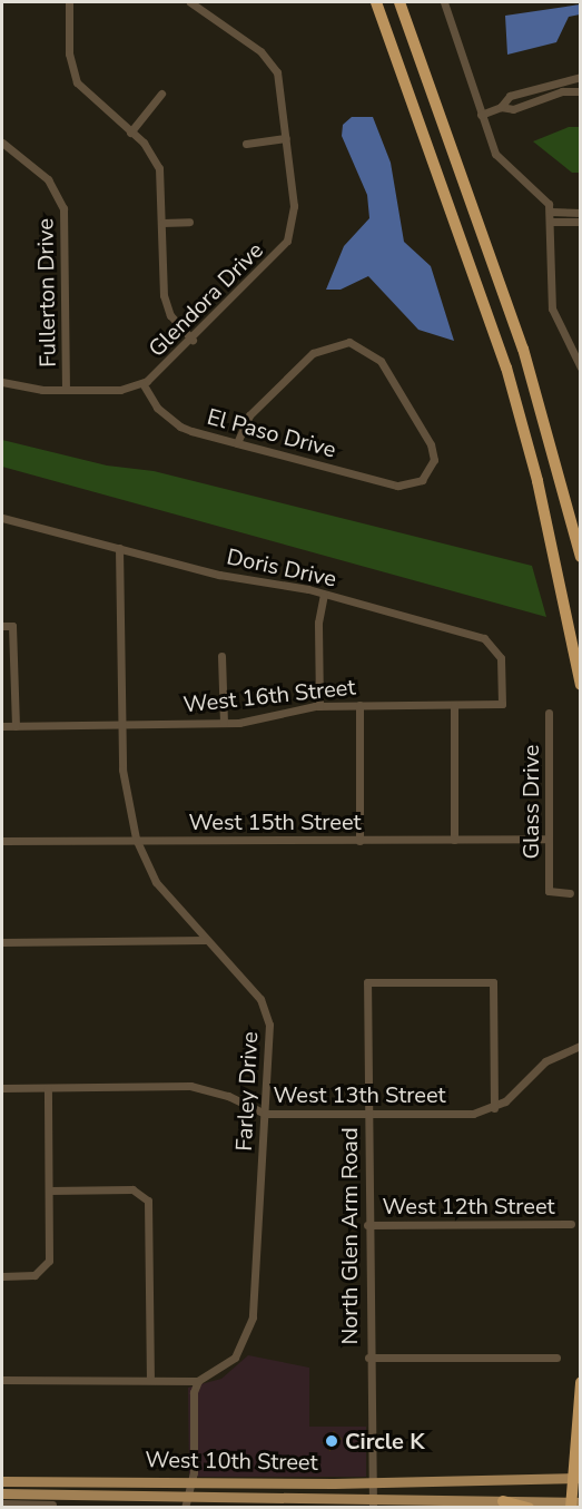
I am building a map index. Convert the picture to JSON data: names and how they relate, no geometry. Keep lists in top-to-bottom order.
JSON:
{
  "streets": {
    "main road": ["West 10th Street"],
    "street": [
      "Fullerton Drive",
      "Glendora Drive",
      "El Paso Drive",
      "Doris Drive",
      "West 16th Street",
      "Glass Drive",
      "West 15th Street",
      "Farley Drive",
      "West 13th Street",
      "West 12th Street",
      "North Glen Arm Road"
    ]
  },
  "crossings": [
    ["Fullerton Drive", "Glendora Drive"],
    ["Glendora Drive", "El Paso Drive"],
    ["Doris Drive", "West 16th Street"],
    ["Doris Drive", "Farley Drive"],
    ["West 16th Street", "Farley Drive"],
    ["Glass Drive", "West 15th Street"],
    ["West 15th Street", "Farley Drive"],
    ["Farley Drive", "West 13th Street"],
    ["West 13th Street", "North Glen Arm Road"],
    ["West 12th Street", "North Glen Arm Road"],
    ["North Glen Arm Road", "West 10th Street"]
  ],
  "places": ["Circle K"]
}
